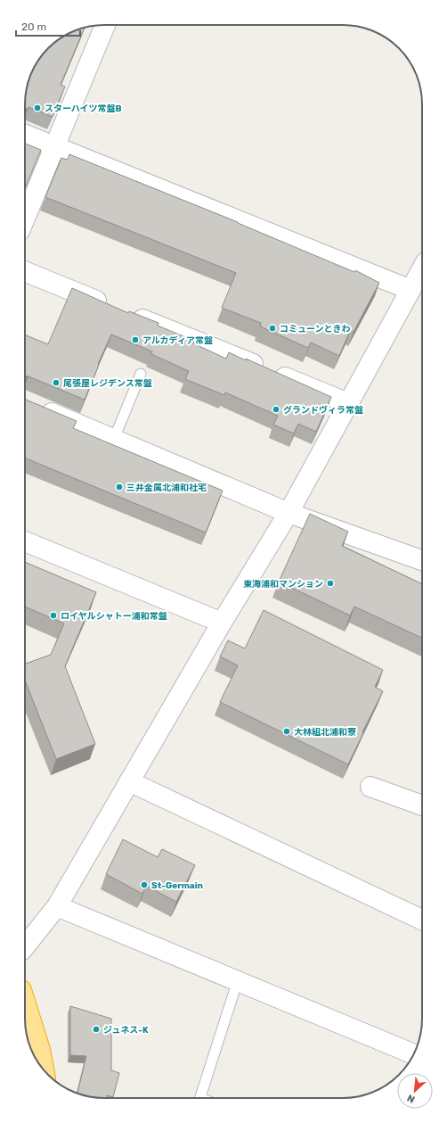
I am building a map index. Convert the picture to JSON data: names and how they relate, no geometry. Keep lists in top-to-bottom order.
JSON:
{
  "places": [
    "スターハイツ常盤B",
    "コミューンときわ",
    "アルカディア常盤",
    "尾張屋レジデンス常盤",
    "グランドヴィラ常盤",
    "三井金属北浦和社宅",
    "東海浦和マンション",
    "ロイヤルシャトー浦和常盤",
    "大林組北浦和寮",
    "St-Germain",
    "ジュネス-K"
  ],
  "scale_bar": "20 m",
  "north": "bottom left"
}
